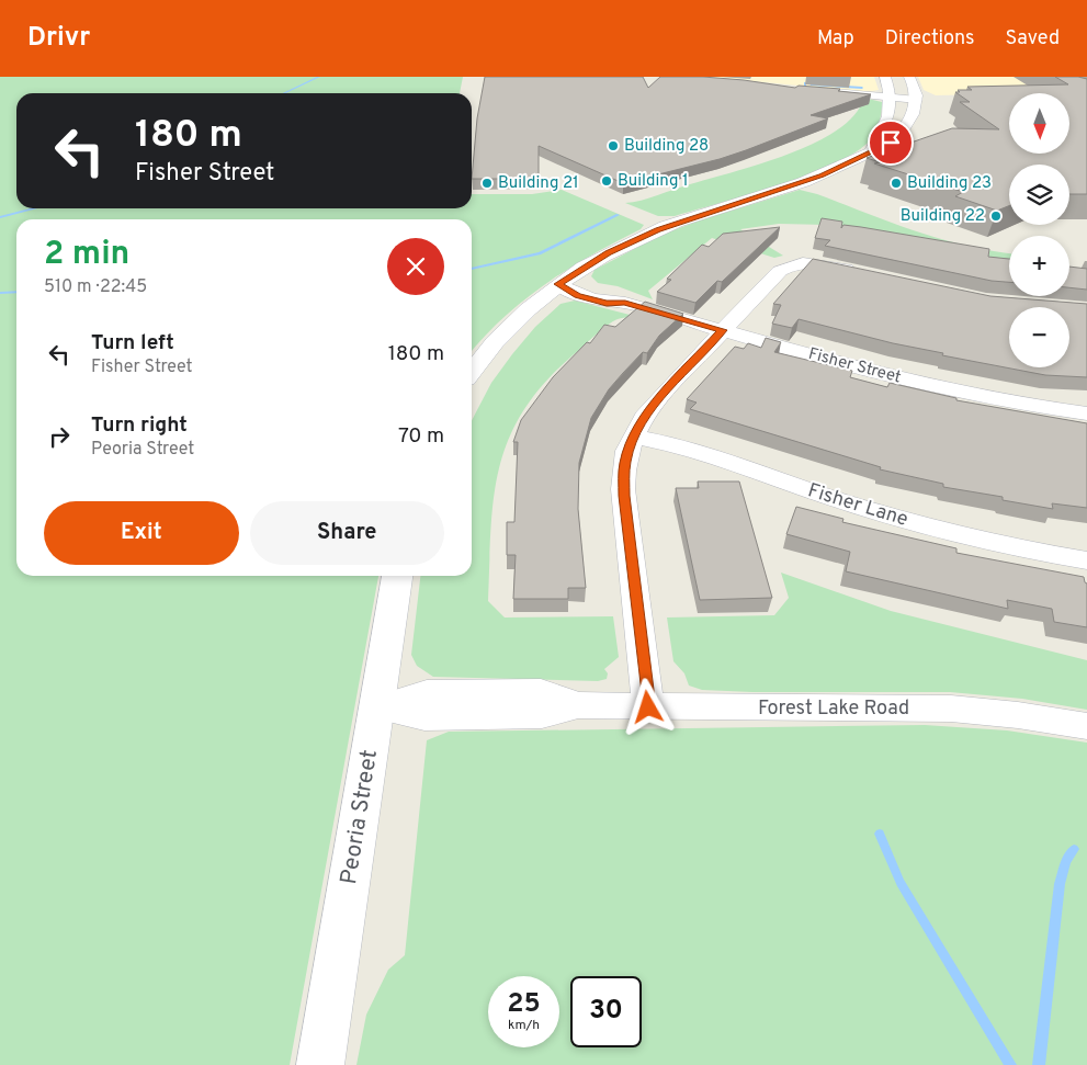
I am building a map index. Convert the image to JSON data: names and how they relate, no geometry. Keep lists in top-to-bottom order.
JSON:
{
  "streets": {
    "main road": ["Peoria Street"],
    "street": ["Fisher Street", "Fisher Lane", "Forest Lake Road"]
  },
  "crossings": [
    ["Forest Lake Road", "Peoria Street"]
  ],
  "places": [
    "Building 28",
    "Building 1",
    "Building 21",
    "Building 23",
    "Building 22"
  ],
  "north": "bottom",
  "page": {
    "header": "Drivr",
    "nav": ["Map", "Directions", "Saved"],
    "map_buttons": ["+", "−"],
    "turn": ["180 m", "Fisher Street"],
    "heading": ["2 min", "510 m · 22:45"],
    "list": [
      {
        "name": "Turn left",
        "note": "Fisher Street",
        "value": "180 m"
      },
      {
        "name": "Turn right",
        "note": "Peoria Street",
        "value": "70 m"
      }
    ],
    "buttons": ["Exit", "Share"],
    "speed": "25 km/h",
    "limit": "30"
  }
}
